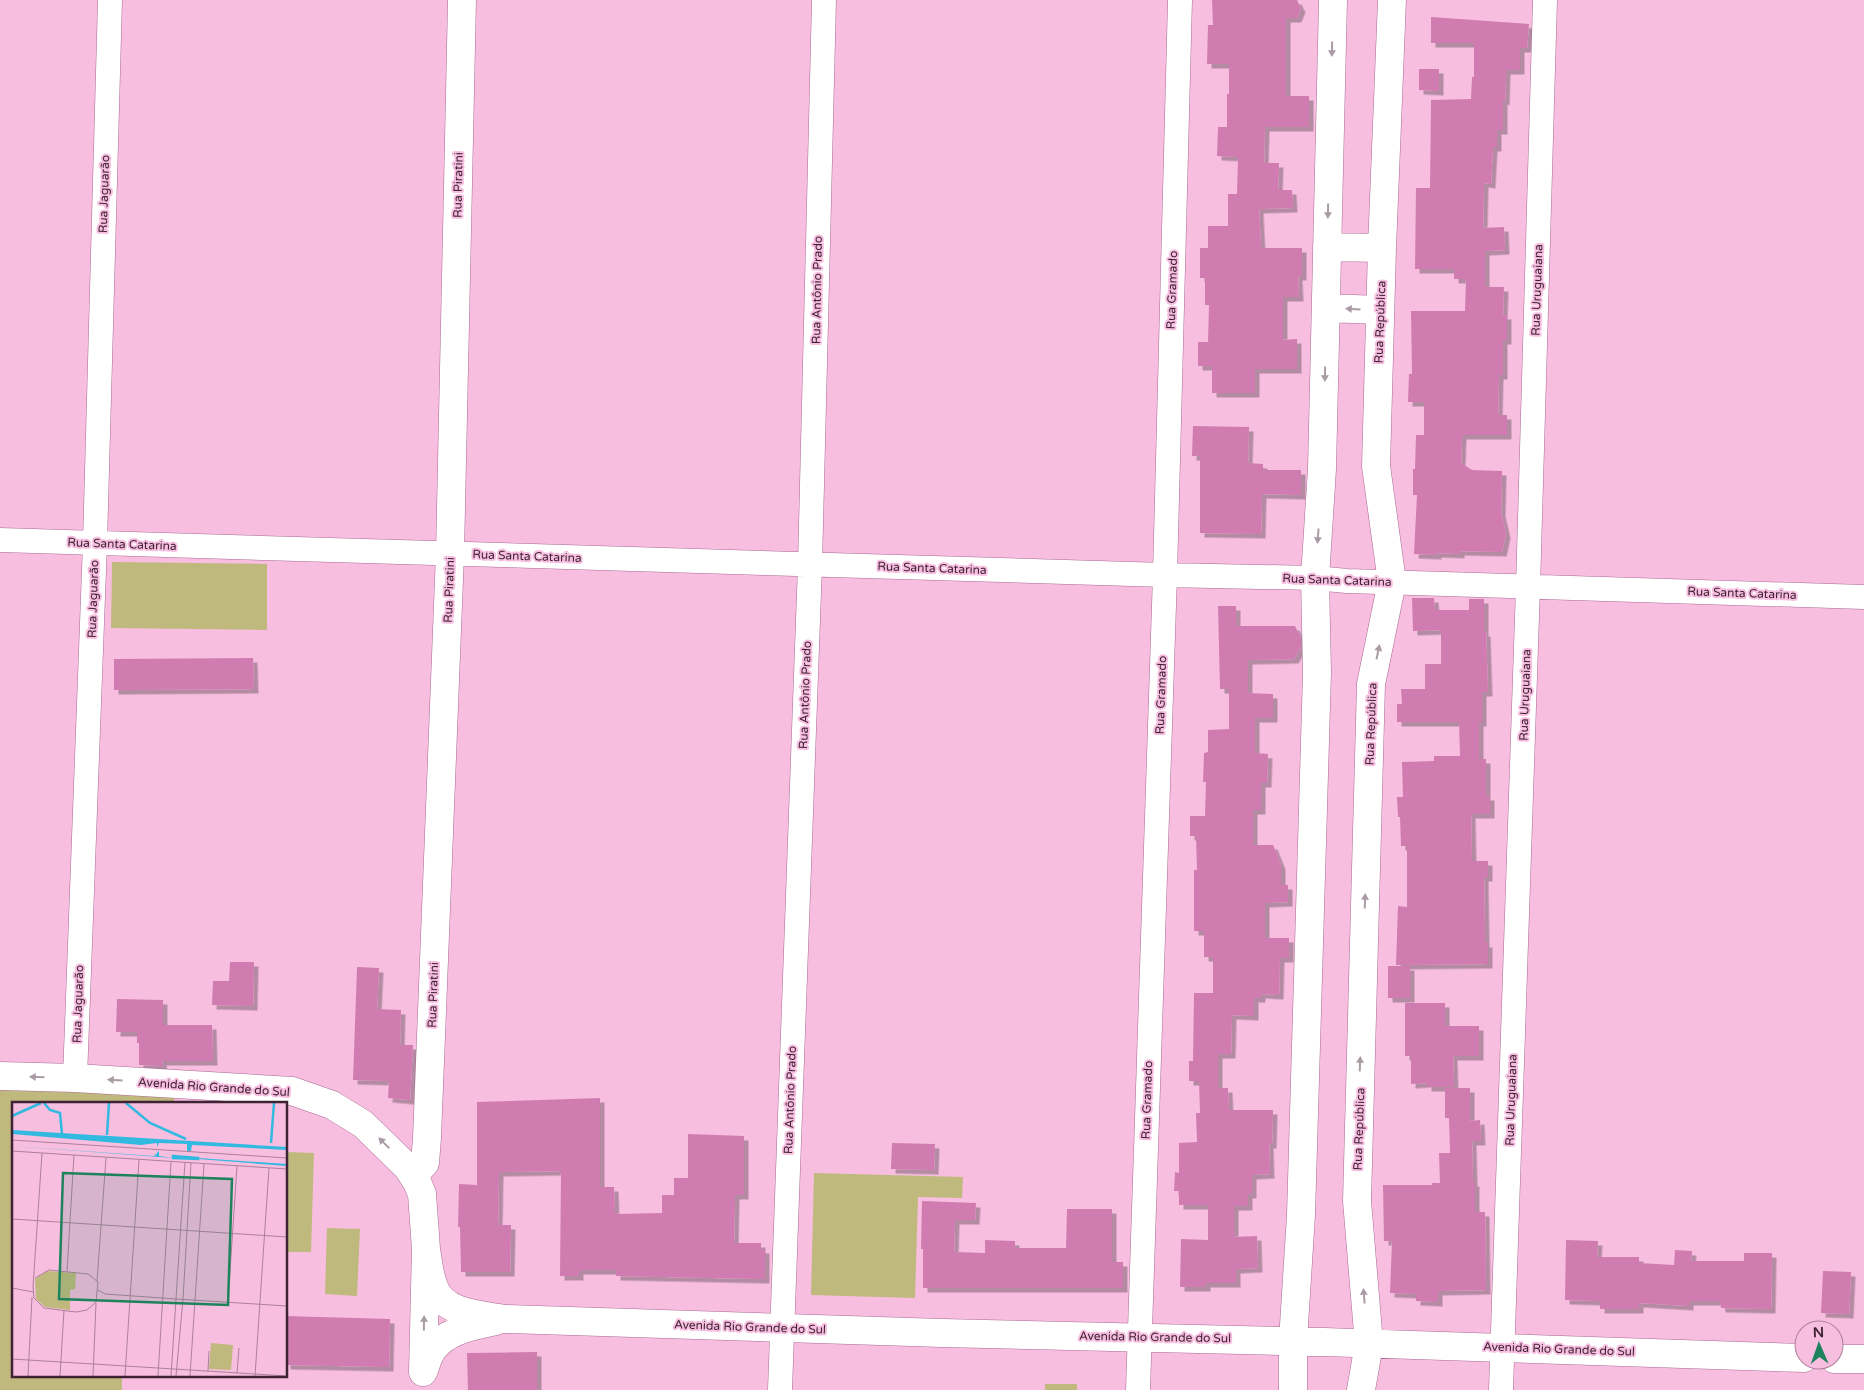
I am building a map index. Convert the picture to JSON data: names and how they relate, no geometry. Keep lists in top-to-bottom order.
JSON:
{
  "streets": {
    "street": [
      "Rua Piratini",
      "Rua Jaguarão",
      "Rua Antônio Prado",
      "Rua Gramado",
      "Rua Uruguaiana",
      "Rua República",
      "Rua Santa Catarina",
      "Avenida Rio Grande do Sul"
    ]
  },
  "crossings": [
    ["Rua Piratini", "Rua Santa Catarina"],
    ["Rua Piratini", "Avenida Rio Grande do Sul"],
    ["Rua Jaguarão", "Rua Santa Catarina"],
    ["Rua Jaguarão", "Avenida Rio Grande do Sul"],
    ["Rua Antônio Prado", "Rua Santa Catarina"],
    ["Rua Antônio Prado", "Avenida Rio Grande do Sul"],
    ["Rua Gramado", "Rua Santa Catarina"],
    ["Rua Gramado", "Avenida Rio Grande do Sul"],
    ["Rua Uruguaiana", "Rua Santa Catarina"],
    ["Rua Uruguaiana", "Avenida Rio Grande do Sul"],
    ["Rua República", "Rua Santa Catarina"],
    ["Rua República", "Avenida Rio Grande do Sul"]
  ],
  "north": "top"
}
